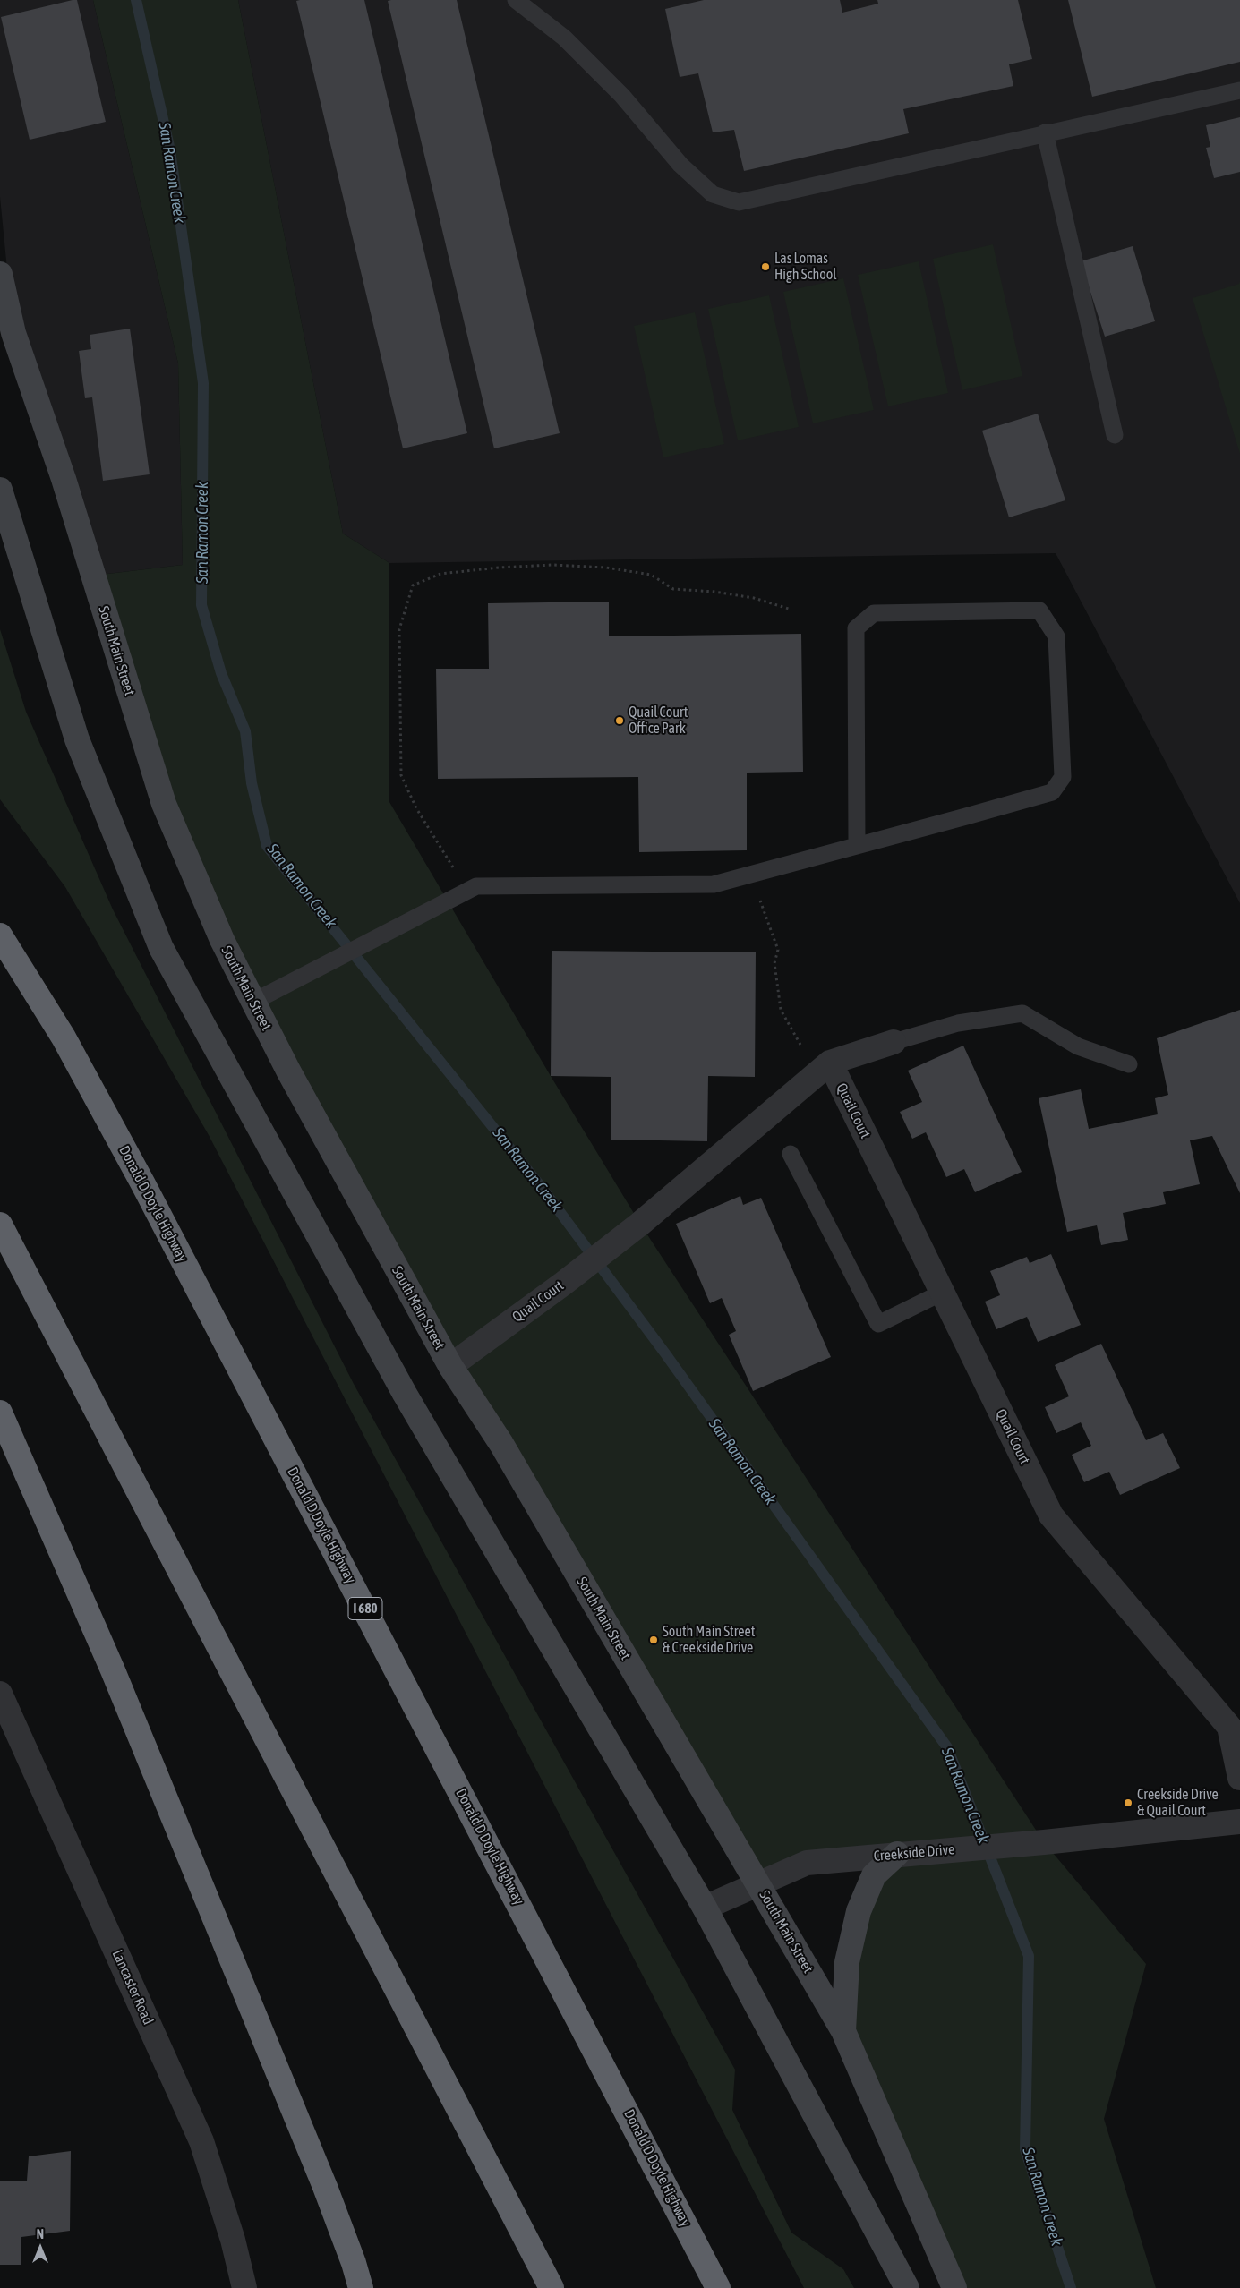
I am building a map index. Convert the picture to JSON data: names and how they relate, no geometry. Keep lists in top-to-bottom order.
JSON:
{
  "streets": {
    "highway": ["Donald D Doyle Highway", "I 680"],
    "main road": ["South Main Street"],
    "street": ["Quail Court", "Creekside Drive", "Lancaster Road"]
  },
  "crossings": [
    ["South Main Street", "Quail Court"],
    ["South Main Street", "Creekside Drive"]
  ],
  "water": ["San Ramon Creek"],
  "places": [
    "Las Lomas High School",
    "Quail Court Office Park",
    "South Main Street & Creekside Drive",
    "Creekside Drive & Quail Court"
  ],
  "north": "top"
}
